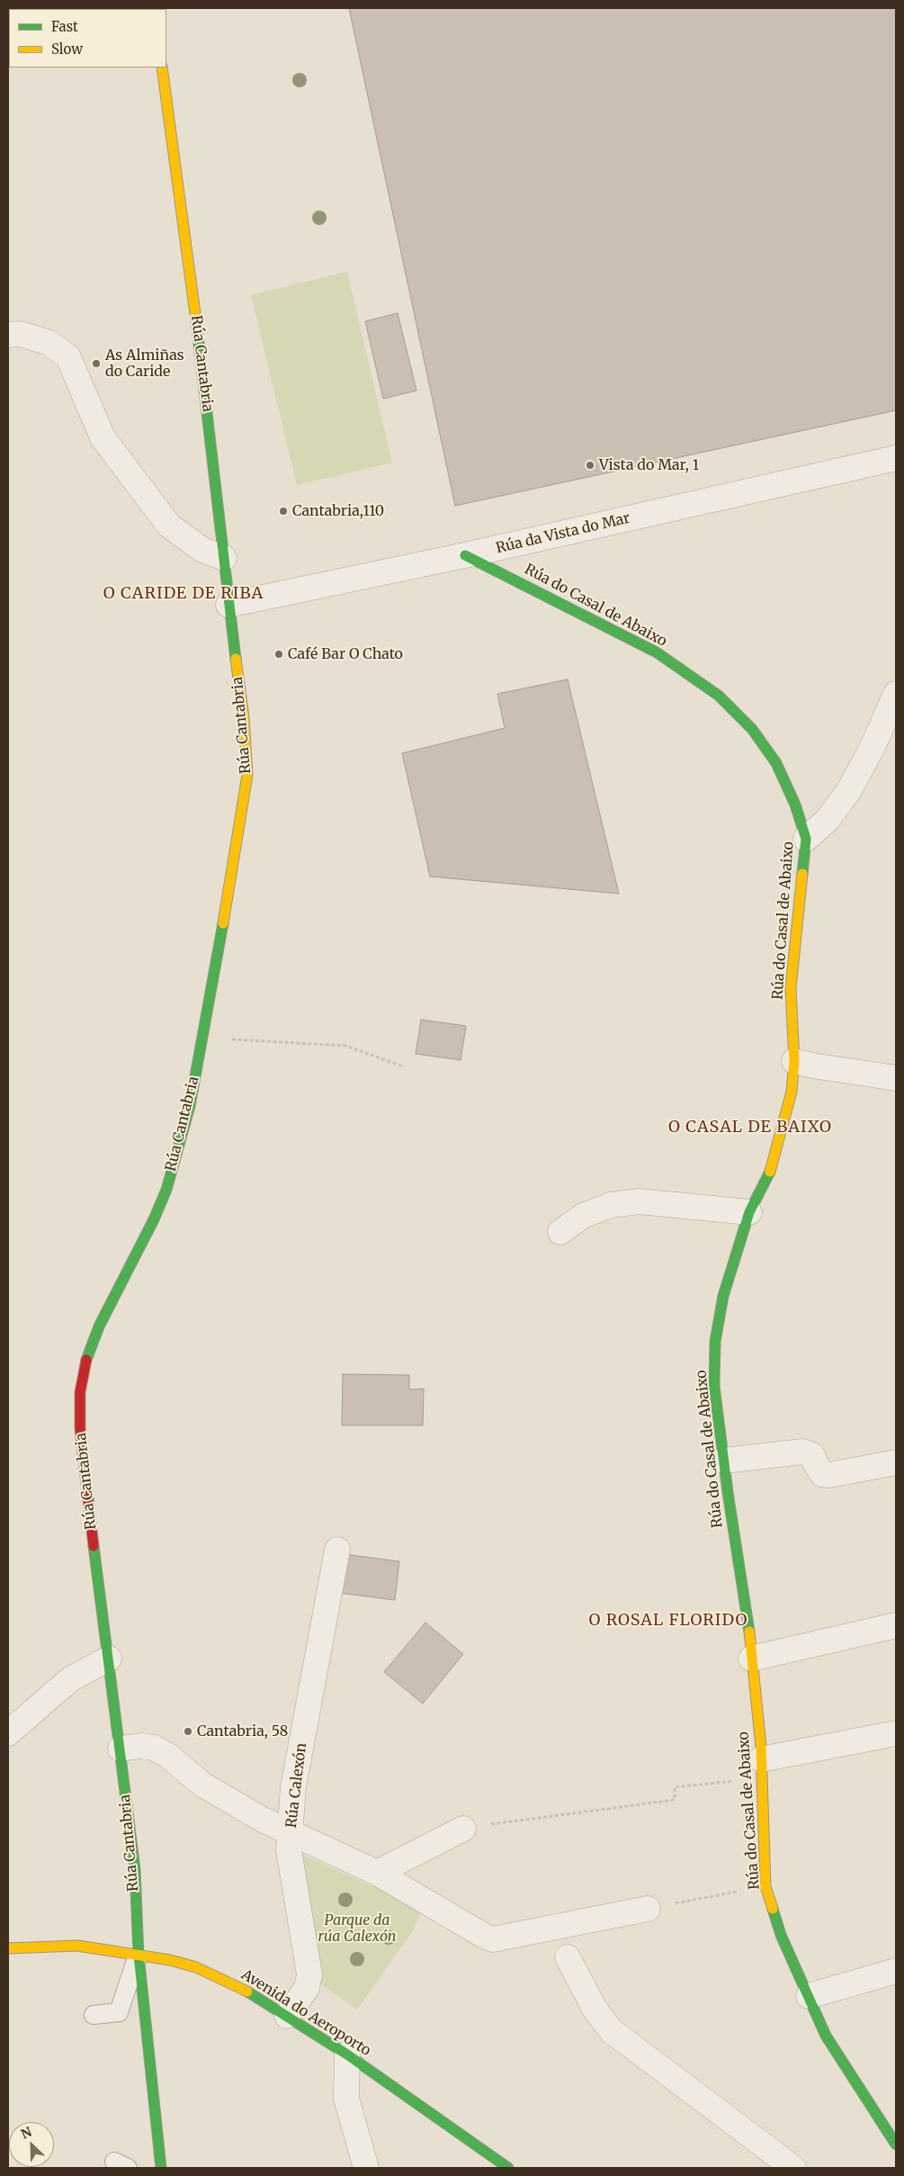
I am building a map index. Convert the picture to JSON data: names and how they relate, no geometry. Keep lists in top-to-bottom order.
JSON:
{
  "streets": {
    "street": [
      "Rúa Cantabria",
      "Rúa da Vista do Mar",
      "Rúa do Casal de Abaixo",
      "Rúa Calexón",
      "Avenida do Aeroporto"
    ]
  },
  "crossings": [
    ["Rúa Cantabria", "Rúa da Vista do Mar"],
    ["Rúa Cantabria", "Avenida do Aeroporto"],
    ["Rúa da Vista do Mar", "Rúa do Casal de Abaixo"],
    ["Rúa Calexón", "Avenida do Aeroporto"]
  ],
  "districts": ["O CARIDE DE RIBA", "O CASAL DE BAIXO", "O ROSAL FLORIDO"],
  "parks": ["Parque da rúa Calexón"],
  "places": [
    "As Almiñas do Caride",
    "Vista do Mar, 1",
    "Cantabria,110",
    "Café Bar O Chato",
    "Cantabria, 58"
  ],
  "legend": ["Fast", "Slow"],
  "north": "top left"
}
